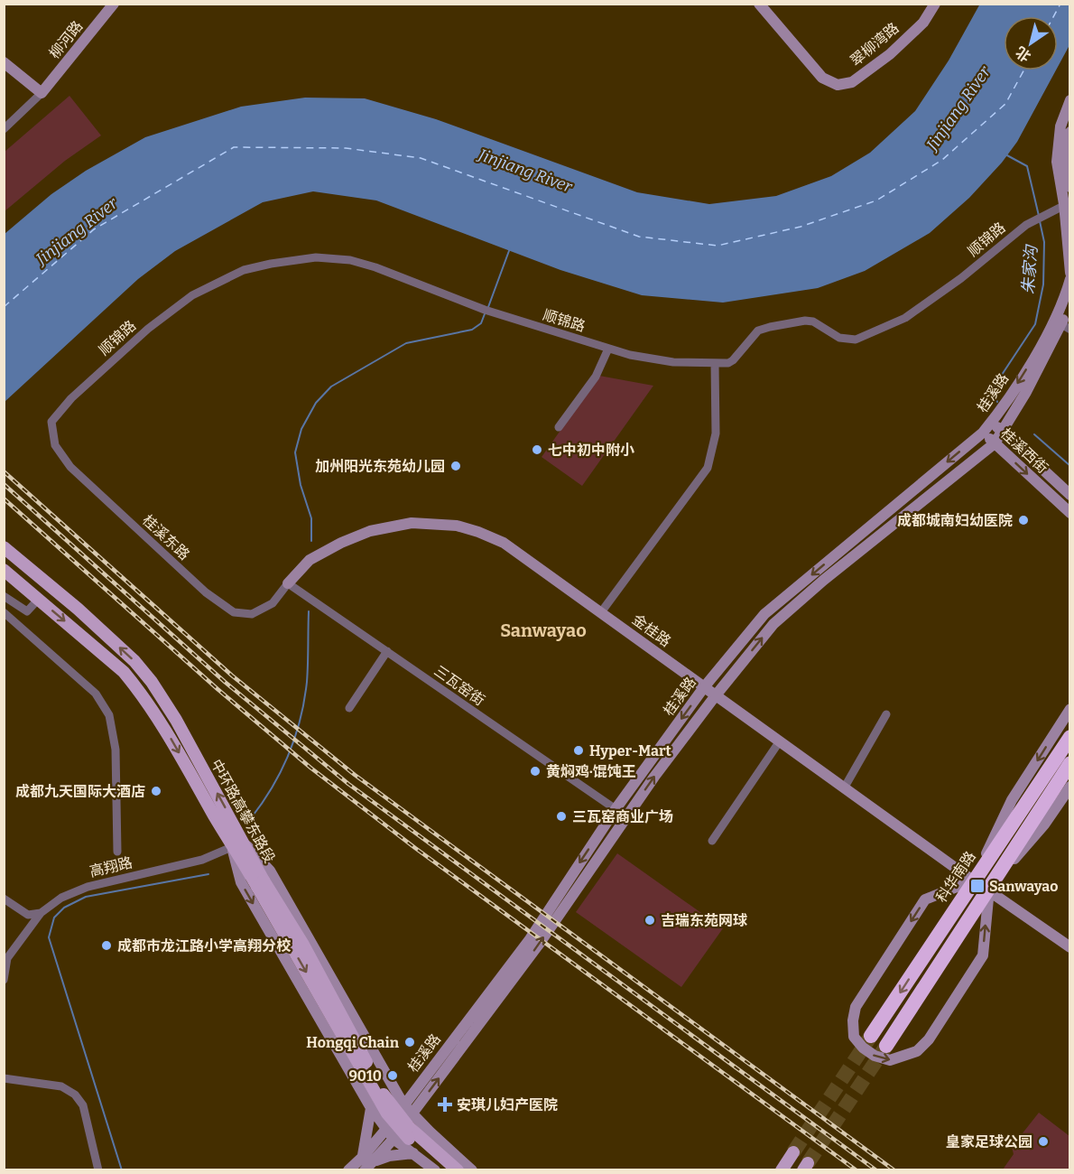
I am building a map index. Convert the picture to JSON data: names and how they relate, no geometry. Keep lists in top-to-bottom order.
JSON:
{
  "streets": {
    "highway": ["科华南路"],
    "main road": [
      "柳河路",
      "翠柳湾路",
      "桂溪路",
      "桂溪西街",
      "金桂路",
      "中环路高攀东路段"
    ],
    "street": [
      "顺锦路",
      "桂溪东路",
      "三瓦窑街",
      "高翔路"
    ]
  },
  "crossings": [
    ["顺锦路", "桂溪东路"],
    ["桂溪路", "桂溪西街"],
    ["桂溪路", "金桂路"],
    ["桂溪路", "三瓦窑街"],
    ["桂溪东路", "金桂路"],
    ["桂溪东路", "三瓦窑街"],
    ["金桂路", "三瓦窑街"],
    ["金桂路", "科华南路"],
    ["中环路高攀东路段", "高翔路"]
  ],
  "districts": ["Sanwayao"],
  "water": ["Jinjiang River", "朱家沟"],
  "places": {
    "other": [
      "七中初中附小",
      "加州阳光东苑幼儿园",
      "成都城南妇幼医院",
      "Hyper-Mart",
      "黄焖鸡·馄饨王",
      "成都九天国际大酒店",
      "三瓦窑商业广场",
      "吉瑞东苑网球",
      "成都市龙江路小学高翔分校",
      "Hongqi Chain",
      "9010",
      "皇家足球公园"
    ],
    "transit": ["Sanwayao"],
    "health": ["安琪儿妇产医院"]
  },
  "north": "bottom left"
}
